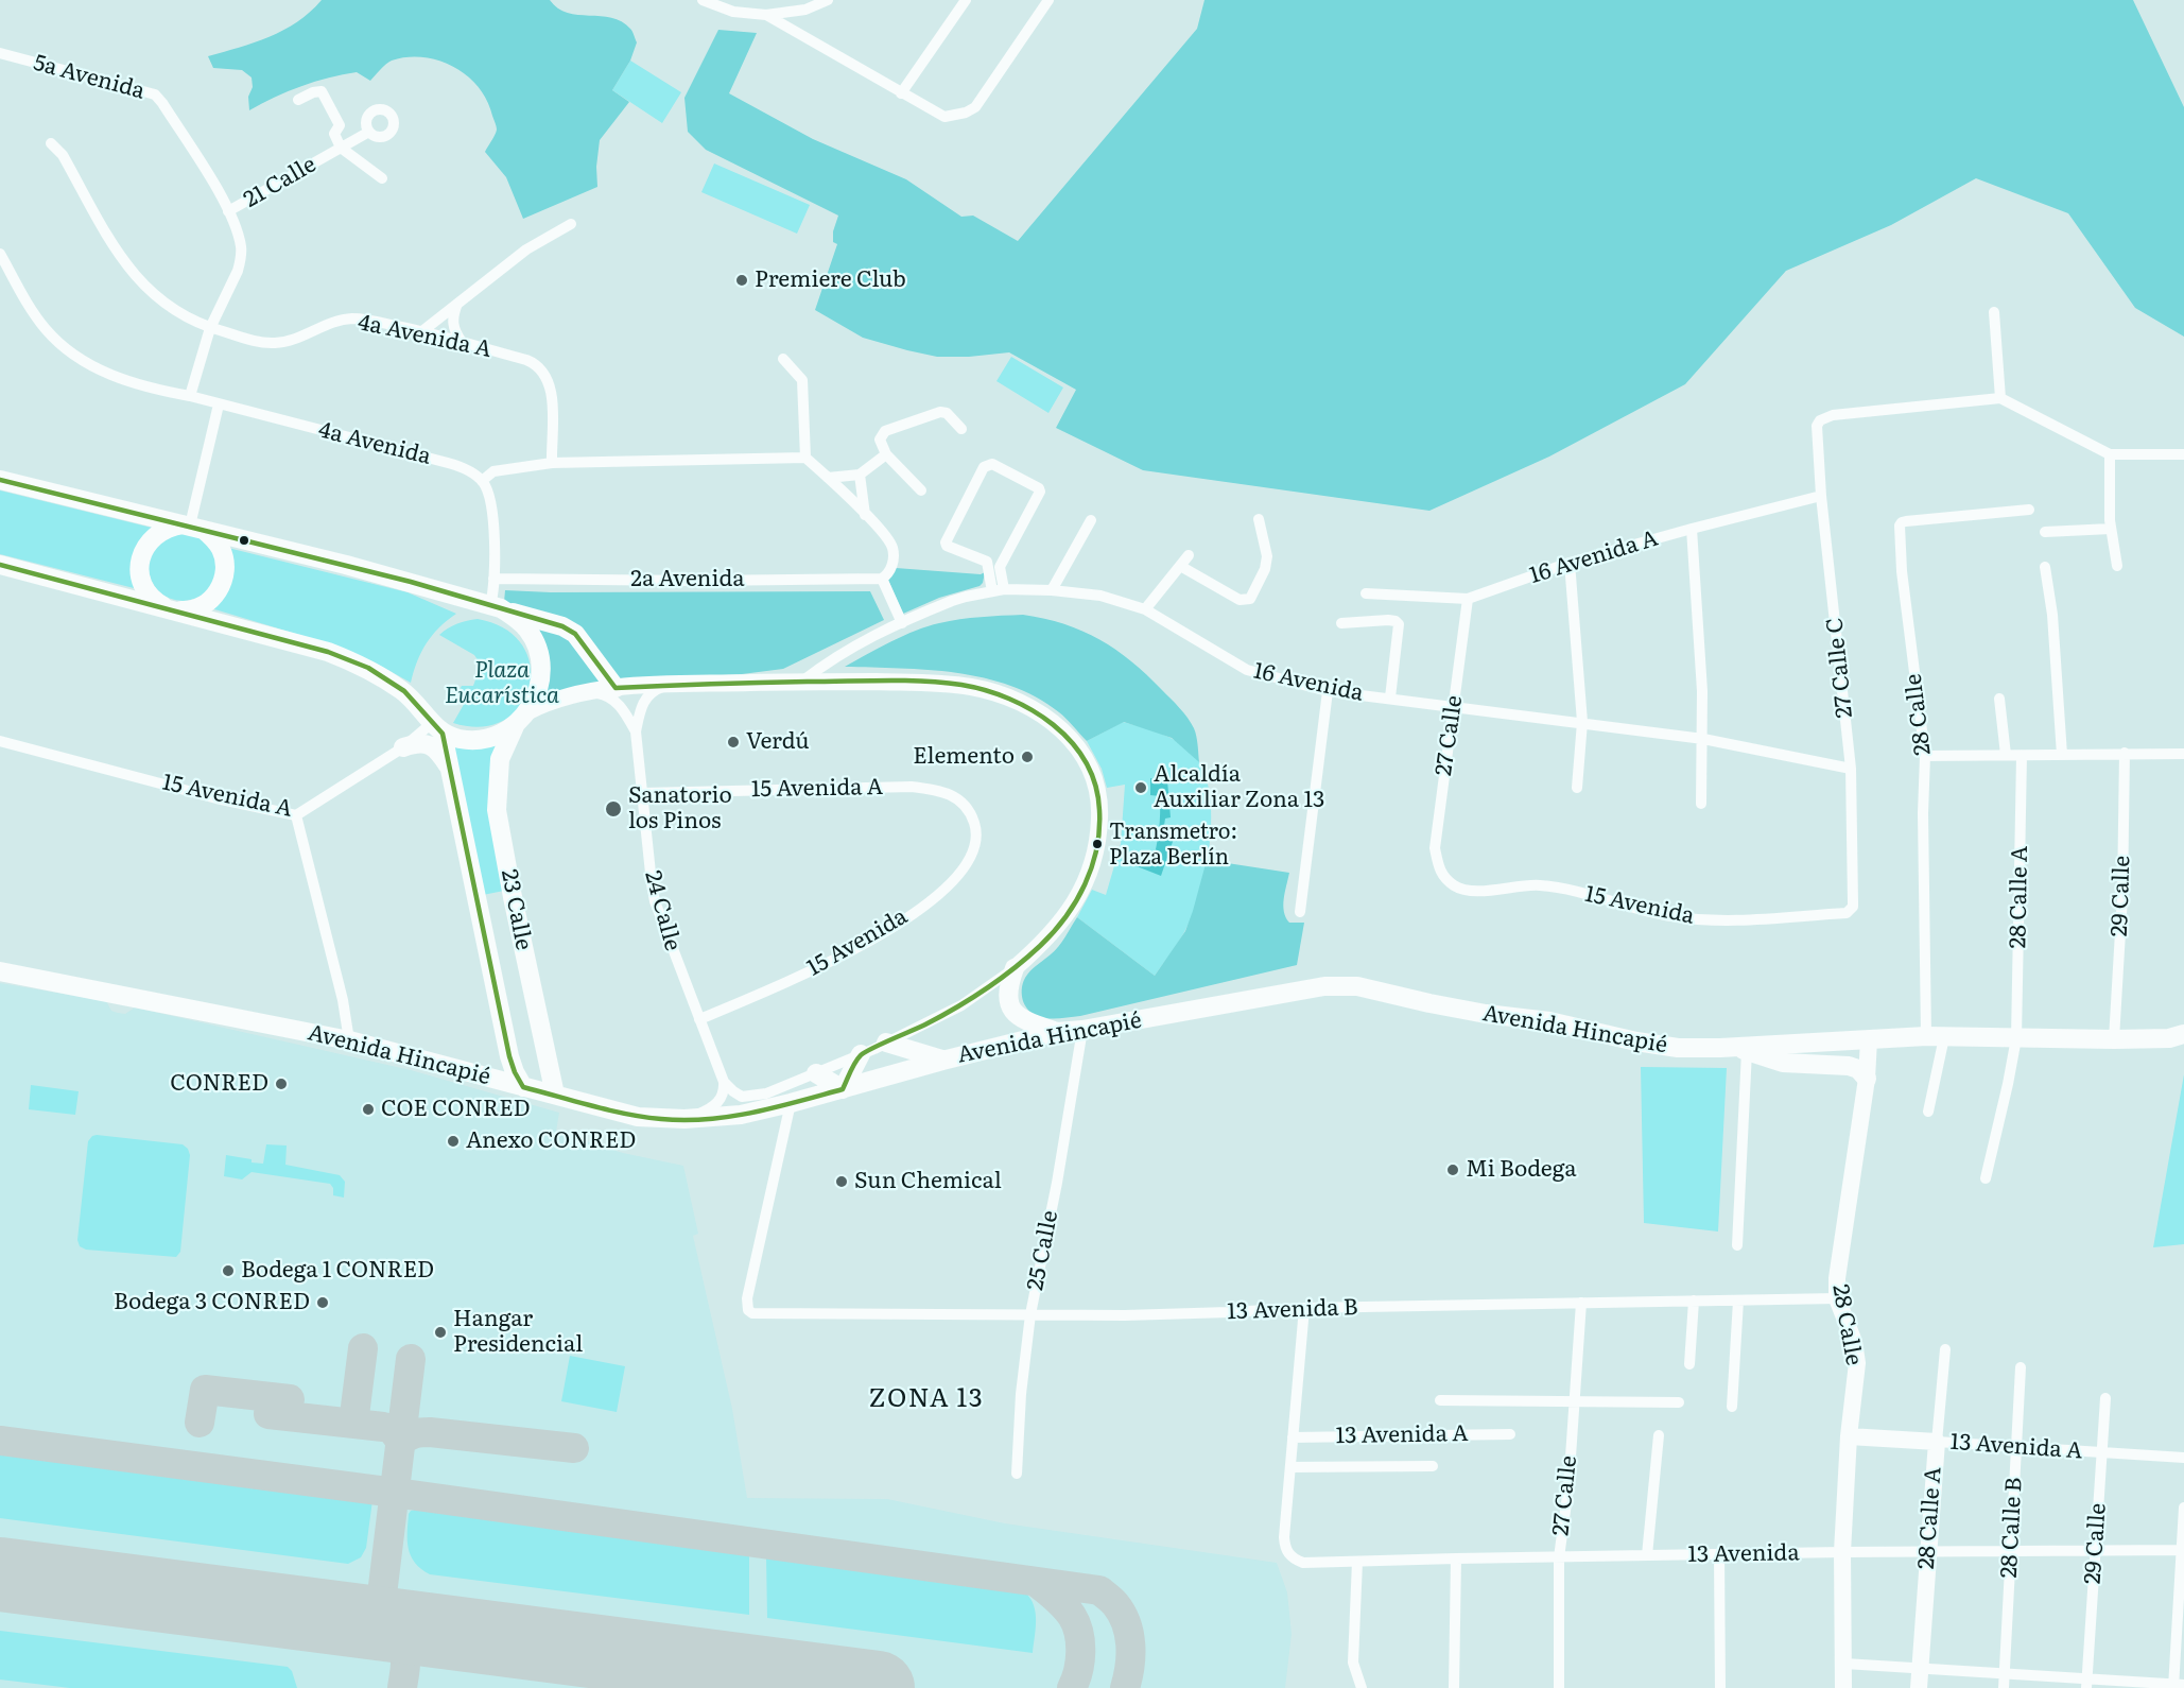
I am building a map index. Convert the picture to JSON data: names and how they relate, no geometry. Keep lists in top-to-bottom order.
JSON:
{
  "streets": {
    "main road": [
      "28 Calle",
      "28 Calle A",
      "23 Calle",
      "Avenida Hincapié",
      "13 Avenida A"
    ],
    "street": [
      "5a Avenida",
      "21 Calle",
      "4a Avenida A",
      "4a Avenida",
      "16 Avenida A",
      "2a Avenida",
      "27 Calle C",
      "16 Avenida",
      "27 Calle",
      "15 Avenida A",
      "29 Calle",
      "15 Avenida",
      "24 Calle",
      "25 Calle",
      "13 Avenida B",
      "28 Calle B",
      "13 Avenida"
    ]
  },
  "crossings": [
    ["5a Avenida", "21 Calle"],
    ["21 Calle", "4a Avenida A"],
    ["21 Calle", "4a Avenida"],
    ["16 Avenida A", "27 Calle C"],
    ["16 Avenida A", "27 Calle"],
    ["27 Calle C", "16 Avenida"],
    ["27 Calle C", "15 Avenida"],
    ["16 Avenida", "27 Calle"],
    ["28 Calle", "Avenida Hincapié"],
    ["28 Calle", "13 Avenida B"],
    ["28 Calle", "13 Avenida A"],
    ["28 Calle", "13 Avenida"],
    ["27 Calle", "15 Avenida"],
    ["27 Calle", "13 Avenida B"],
    ["27 Calle", "13 Avenida A"],
    ["27 Calle", "13 Avenida"],
    ["15 Avenida A", "15 Avenida"],
    ["15 Avenida A", "23 Calle"],
    ["15 Avenida A", "24 Calle"],
    ["29 Calle", "Avenida Hincapié"],
    ["29 Calle", "13 Avenida A"],
    ["29 Calle", "13 Avenida"],
    ["28 Calle A", "Avenida Hincapié"],
    ["28 Calle A", "13 Avenida A"],
    ["28 Calle A", "13 Avenida"],
    ["15 Avenida", "24 Calle"],
    ["23 Calle", "Avenida Hincapié"],
    ["Avenida Hincapié", "25 Calle"],
    ["Avenida Hincapié", "13 Avenida B"],
    ["25 Calle", "13 Avenida B"],
    ["13 Avenida A", "28 Calle B"],
    ["28 Calle B", "13 Avenida"]
  ],
  "districts": ["ZONA 13"],
  "parks": ["Plaza Eucarística"],
  "places": [
    "Premiere Club",
    "Verdú",
    "Elemento",
    "Alcaldía Auxiliar Zona 13",
    "Sanatorio los Pinos",
    "Transmetro: Plaza Berlín",
    "CONRED",
    "COE CONRED",
    "Anexo CONRED",
    "Mi Bodega",
    "Sun Chemical",
    "Bodega 1 CONRED",
    "Bodega 3 CONRED",
    "Hangar Presidencial"
  ]
}
